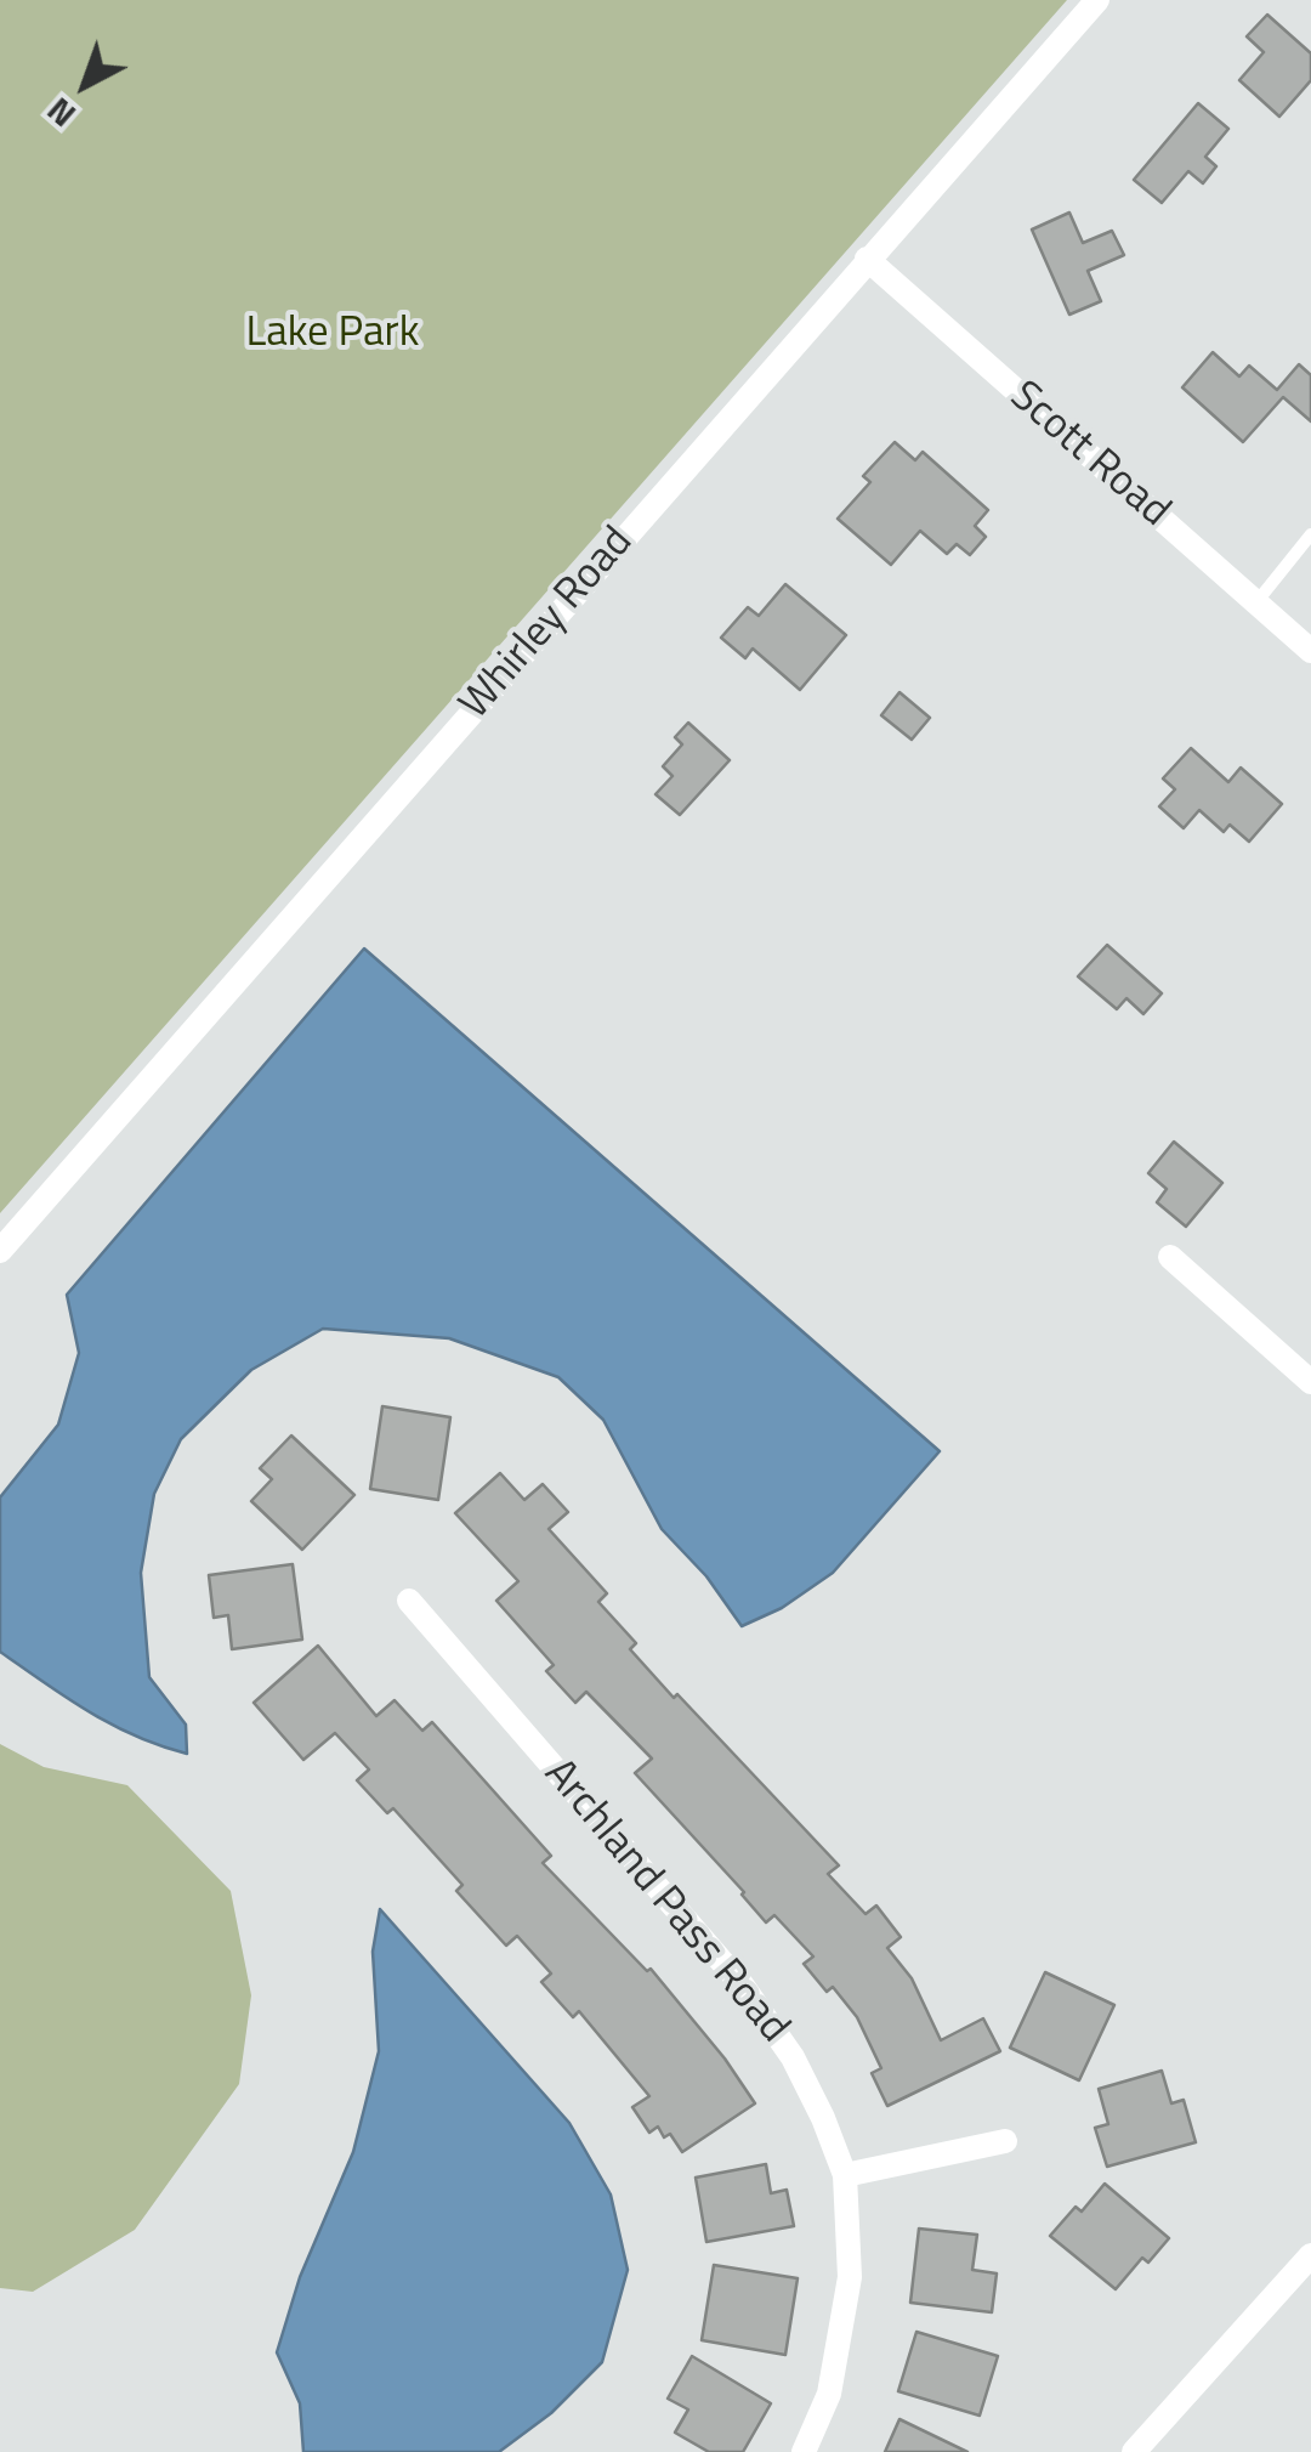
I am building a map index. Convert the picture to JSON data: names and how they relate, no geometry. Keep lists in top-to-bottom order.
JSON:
{
  "streets": {
    "street": ["Scott Road", "Whirley Road", "Archland Pass Road"]
  },
  "crossings": [
    ["Scott Road", "Whirley Road"]
  ],
  "parks": ["Lake Park"],
  "north": "bottom left"
}
